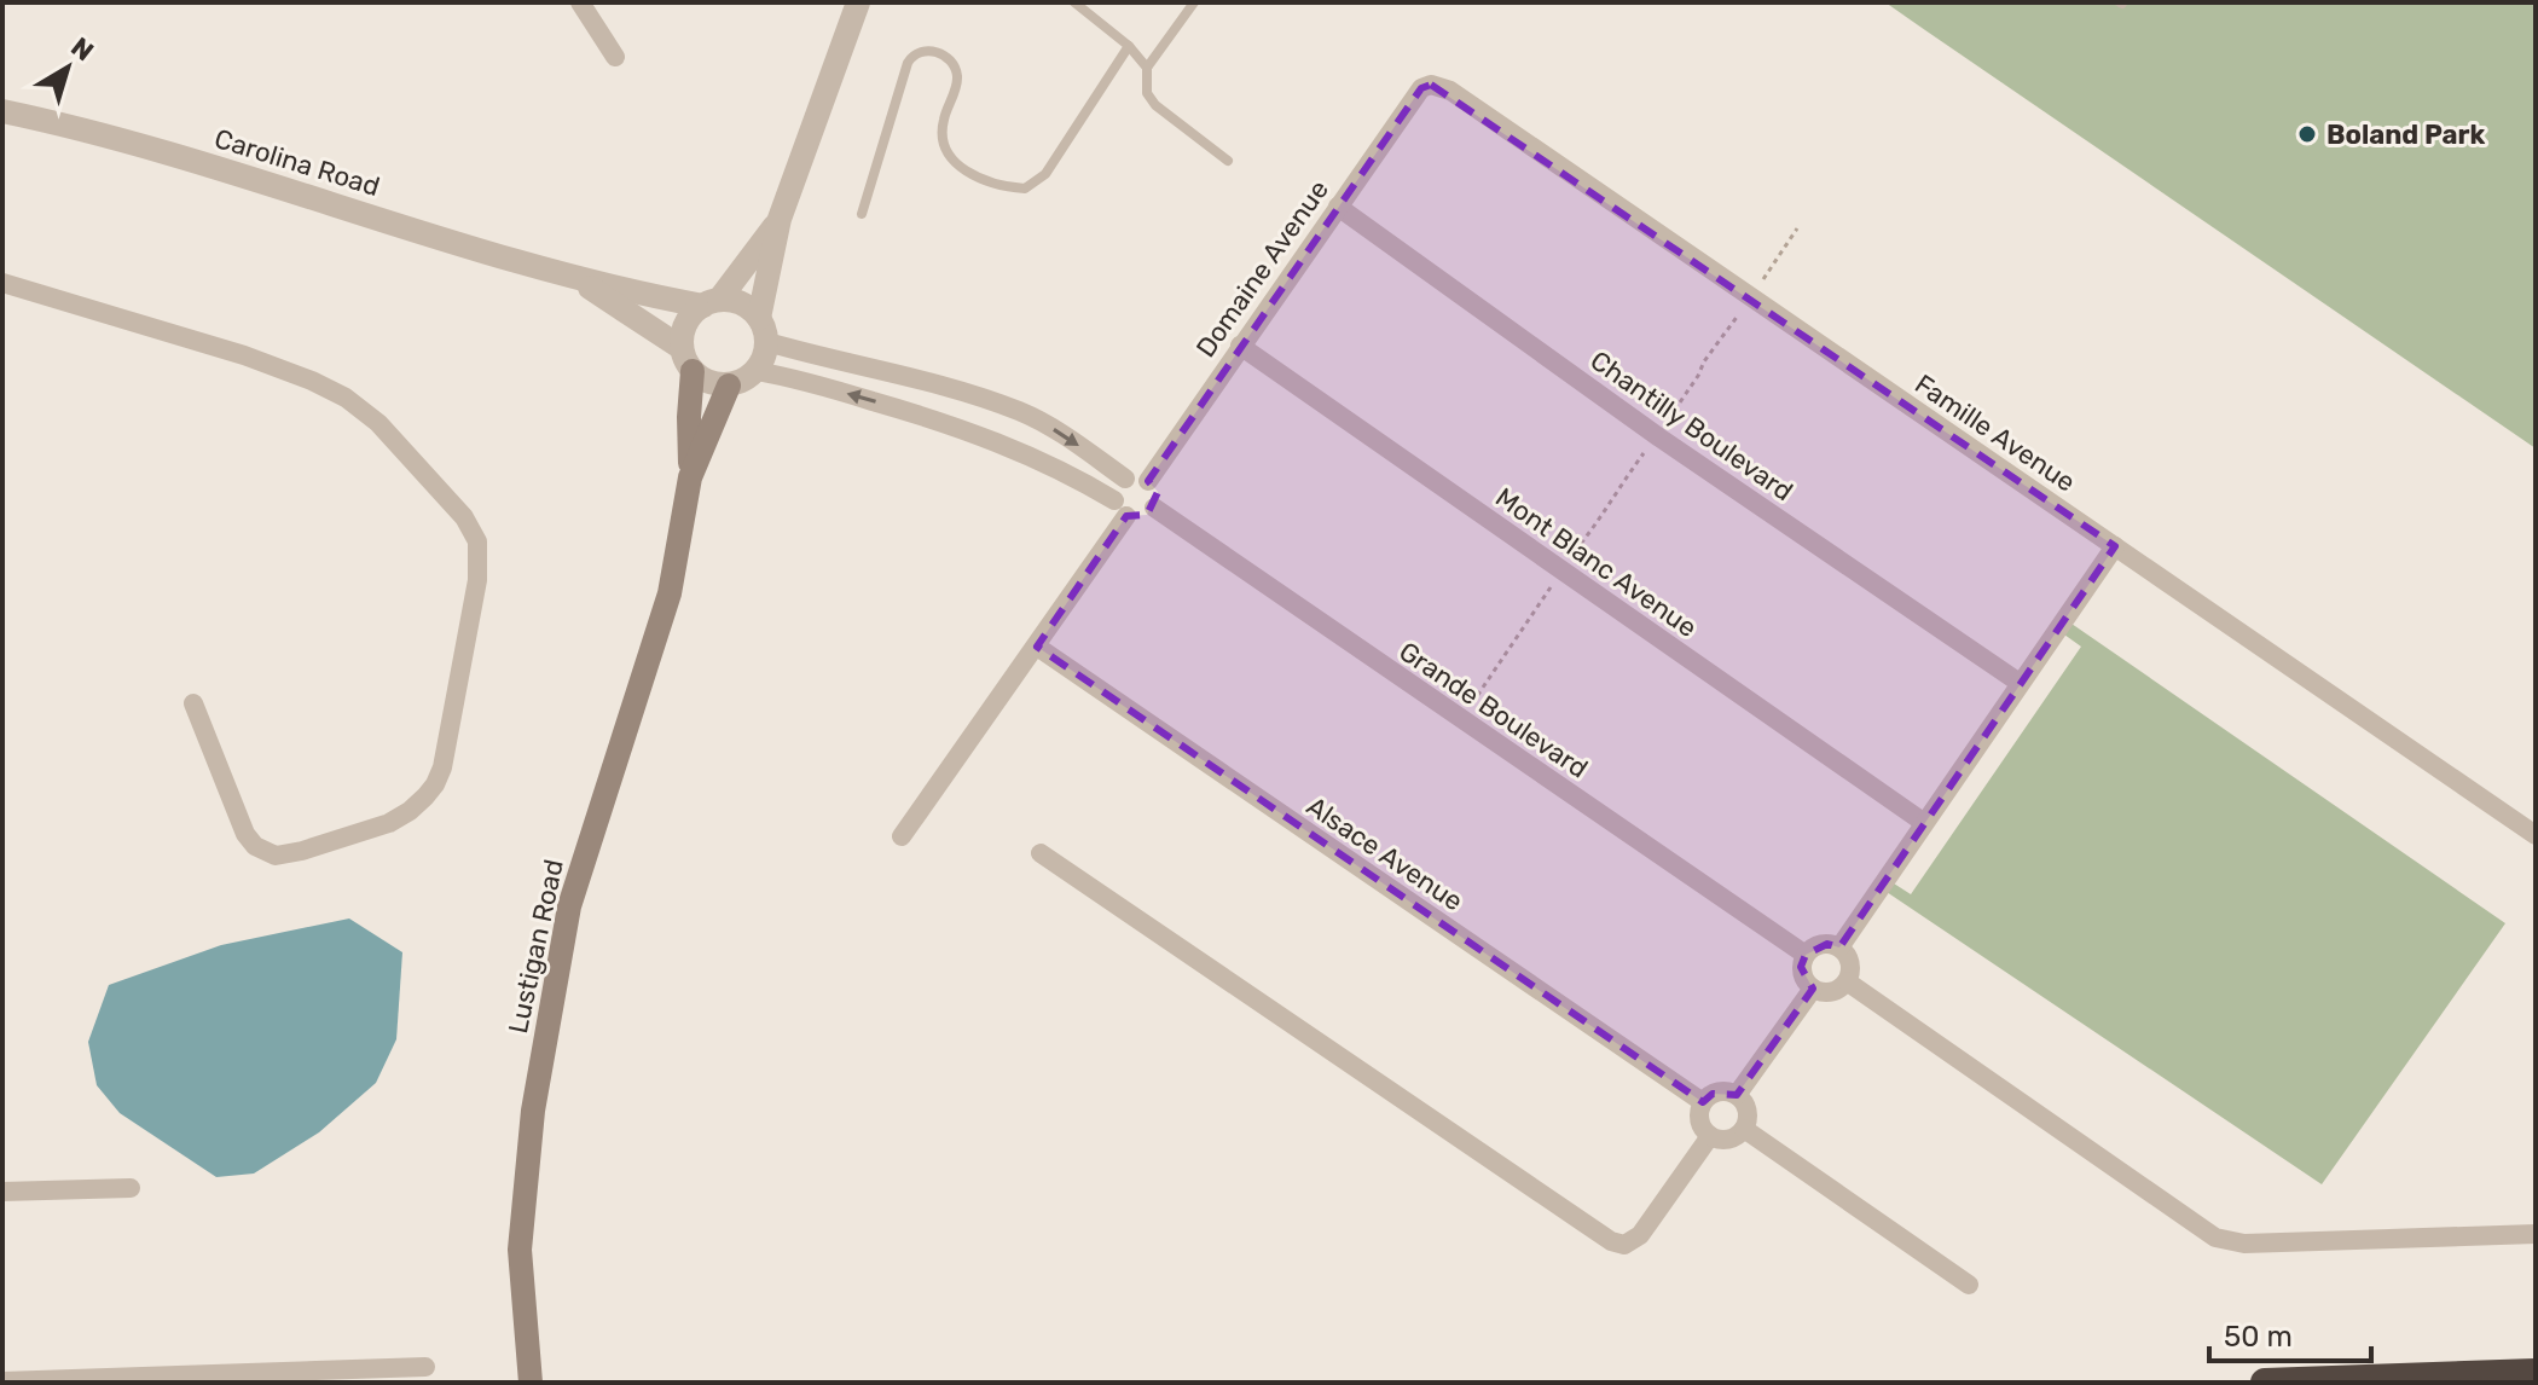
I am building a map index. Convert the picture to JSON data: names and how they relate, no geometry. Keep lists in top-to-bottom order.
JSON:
{
  "streets": {
    "main road": ["Lustigan Road"],
    "street": [
      "Carolina Road",
      "Domaine Avenue",
      "Chantilly Boulevard",
      "Famille Avenue",
      "Mont Blanc Avenue",
      "Grande Boulevard",
      "Alsace Avenue"
    ]
  },
  "crossings": [
    ["Carolina Road", "Lustigan Road"],
    ["Domaine Avenue", "Chantilly Boulevard"],
    ["Domaine Avenue", "Famille Avenue"],
    ["Domaine Avenue", "Mont Blanc Avenue"],
    ["Domaine Avenue", "Grande Boulevard"]
  ],
  "places": ["Boland Park"],
  "scale_bar": "50 m",
  "north": "top right"
}
